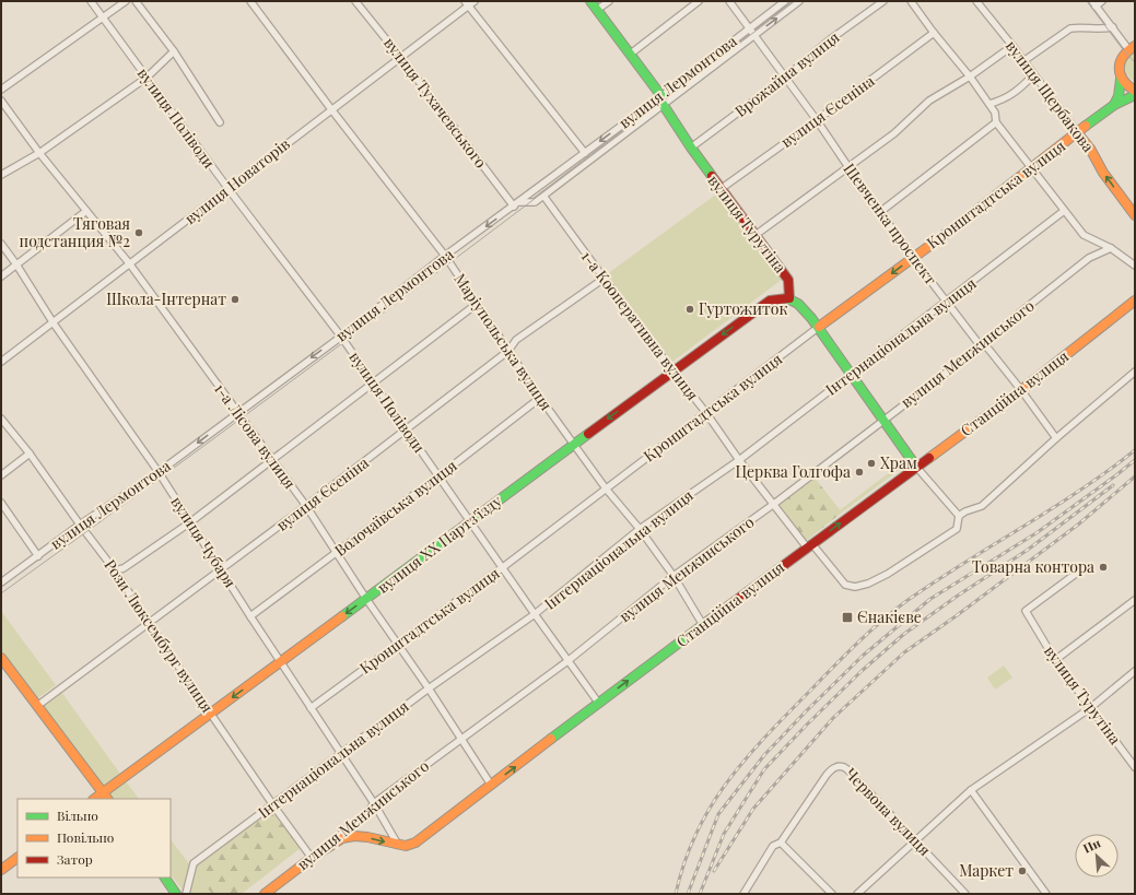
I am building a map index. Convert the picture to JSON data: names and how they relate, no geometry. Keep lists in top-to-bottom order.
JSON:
{
  "streets": {
    "street": [
      "Врожайна вулиця",
      "вулиця Лермонтова",
      "вулиця Щербакова",
      "вулиця Тухачевського",
      "вулиця Єсеніна",
      "вулиця Поліводи",
      "вулиця Новаторів",
      "Кронштадтська вулиця",
      "вулиця Турутіна",
      "Шевченка проспект",
      "1-а Кооперативна вулиця",
      "Інтернаціональна вулиця",
      "Маріупольська вулиця",
      "вулиця Менжинського",
      "Станційна вулиця",
      "1-а Лісова вулиця",
      "Волочаївська вулиця",
      "вулиця Чубаря",
      "вулиця XX Партз'їзду",
      "Рози Люксембург вулиця",
      "Червона вулиця"
    ]
  },
  "crossings": [
    ["Врожайна вулиця", "вулиця Турутіна"],
    ["Врожайна вулиця", "Шевченка проспект"],
    ["вулиця Лермонтова", "вулиця Тухачевського"],
    ["вулиця Лермонтова", "вулиця Поліводи"],
    ["вулиця Лермонтова", "вулиця Турутіна"],
    ["вулиця Лермонтова", "Шевченка проспект"],
    ["вулиця Лермонтова", "1-а Кооперативна вулиця"],
    ["вулиця Лермонтова", "Маріупольська вулиця"],
    ["вулиця Лермонтова", "1-а Лісова вулиця"],
    ["вулиця Лермонтова", "вулиця Чубаря"],
    ["вулиця Лермонтова", "Рози Люксембург вулиця"],
    ["вулиця Щербакова", "Кронштадтська вулиця"],
    ["вулиця Тухачевського", "вулиця Новаторів"],
    ["вулиця Єсеніна", "вулиця Поліводи"],
    ["вулиця Єсеніна", "вулиця Турутіна"],
    ["вулиця Єсеніна", "Шевченка проспект"],
    ["вулиця Єсеніна", "1-а Кооперативна вулиця"],
    ["вулиця Єсеніна", "Маріупольська вулиця"],
    ["вулиця Єсеніна", "1-а Лісова вулиця"],
    ["вулиця Єсеніна", "вулиця Чубаря"],
    ["вулиця Єсеніна", "Рози Люксембург вулиця"],
    ["вулиця Поліводи", "вулиця Новаторів"],
    ["вулиця Поліводи", "Кронштадтська вулиця"],
    ["вулиця Поліводи", "Інтернаціональна вулиця"],
    ["вулиця Поліводи", "вулиця Менжинського"],
    ["вулиця Поліводи", "Станційна вулиця"],
    ["вулиця Поліводи", "Волочаївська вулиця"],
    ["вулиця Поліводи", "вулиця XX Партз'їзду"],
    ["вулиця Новаторів", "Маріупольська вулиця"],
    ["вулиця Новаторів", "1-а Лісова вулиця"],
    ["вулиця Новаторів", "вулиця Чубаря"],
    ["Кронштадтська вулиця", "Шевченка проспект"],
    ["Кронштадтська вулиця", "1-а Кооперативна вулиця"],
    ["Кронштадтська вулиця", "Маріупольська вулиця"],
    ["Кронштадтська вулиця", "1-а Лісова вулиця"],
    ["Кронштадтська вулиця", "вулиця Чубаря"],
    ["вулиця Турутіна", "вулиця XX Партз'їзду"],
    ["Шевченка проспект", "Інтернаціональна вулиця"],
    ["Шевченка проспект", "вулиця Менжинського"],
    ["Шевченка проспект", "Станційна вулиця"],
    ["1-а Кооперативна вулиця", "Інтернаціональна вулиця"],
    ["1-а Кооперативна вулиця", "вулиця Менжинського"],
    ["1-а Кооперативна вулиця", "Станційна вулиця"],
    ["1-а Кооперативна вулиця", "вулиця XX Партз'їзду"],
    ["Інтернаціональна вулиця", "Маріупольська вулиця"],
    ["Інтернаціональна вулиця", "1-а Лісова вулиця"],
    ["Інтернаціональна вулиця", "вулиця Чубаря"],
    ["Інтернаціональна вулиця", "Рози Люксембург вулиця"],
    ["Маріупольська вулиця", "вулиця Менжинського"],
    ["Маріупольська вулиця", "Станційна вулиця"],
    ["Маріупольська вулиця", "Волочаївська вулиця"],
    ["Маріупольська вулиця", "вулиця XX Партз'їзду"],
    ["вулиця Менжинського", "Станційна вулиця"],
    ["вулиця Менжинського", "1-а Лісова вулиця"],
    ["вулиця Менжинського", "вулиця Чубаря"],
    ["вулиця Менжинського", "Рози Люксембург вулиця"],
    ["Станційна вулиця", "1-а Лісова вулиця"],
    ["Станційна вулиця", "вулиця Чубаря"],
    ["Станційна вулиця", "Рози Люксембург вулиця"],
    ["1-а Лісова вулиця", "Волочаївська вулиця"],
    ["1-а Лісова вулиця", "вулиця XX Партз'їзду"],
    ["Волочаївська вулиця", "вулиця Чубаря"],
    ["вулиця Чубаря", "вулиця XX Партз'їзду"],
    ["вулиця XX Партз'їзду", "Рози Люксембург вулиця"]
  ],
  "one_way": ["Станційна вулиця", "вулиця XX Партз'їзду"],
  "places": {
    "other": [
      "Тяговая подстанция №2",
      "Школа-Інтернат",
      "Гуртожиток",
      "Храм",
      "Церква Голгофа",
      "Товарна контора",
      "Маркет"
    ],
    "transit": ["Єнакієве"]
  },
  "legend": ["Вільно", "Повільно", "Затор"],
  "north": "top left"
}
